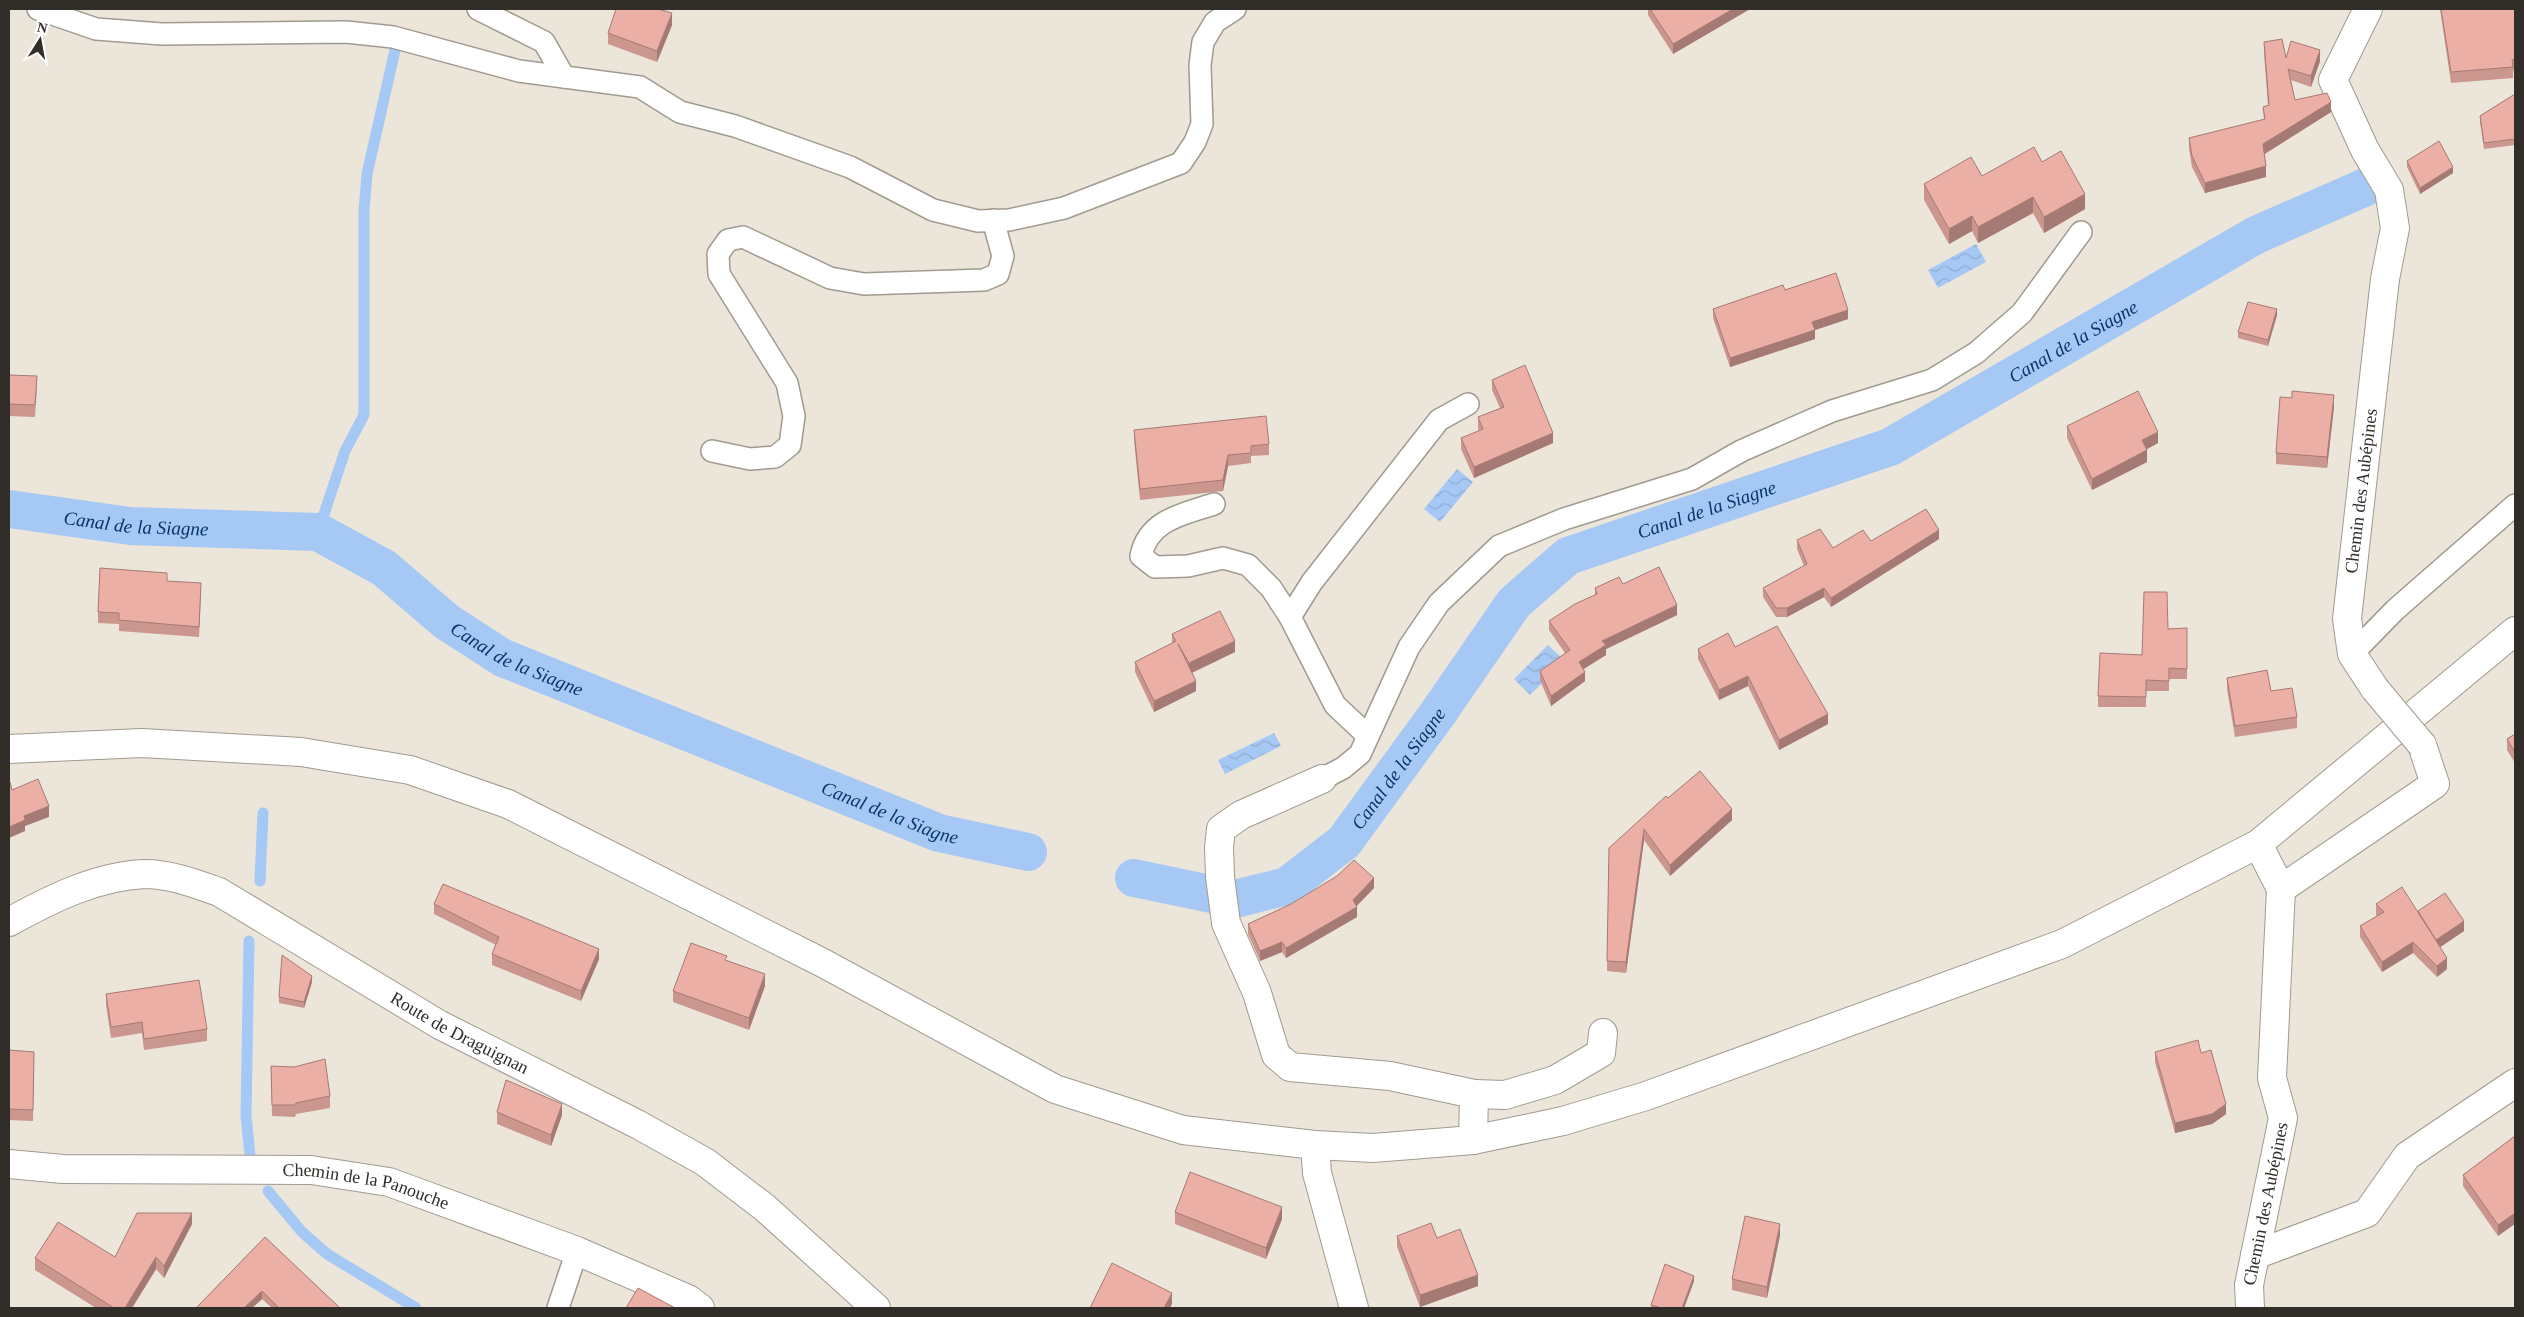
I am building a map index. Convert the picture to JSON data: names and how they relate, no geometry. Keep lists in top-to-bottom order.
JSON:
{
  "streets": {
    "street": ["Chemin des Aubépines", "Route de Draguignan", "Chemin de la Panouche"]
  },
  "water": ["Canal de la Siagne"],
  "north": "top"
}
